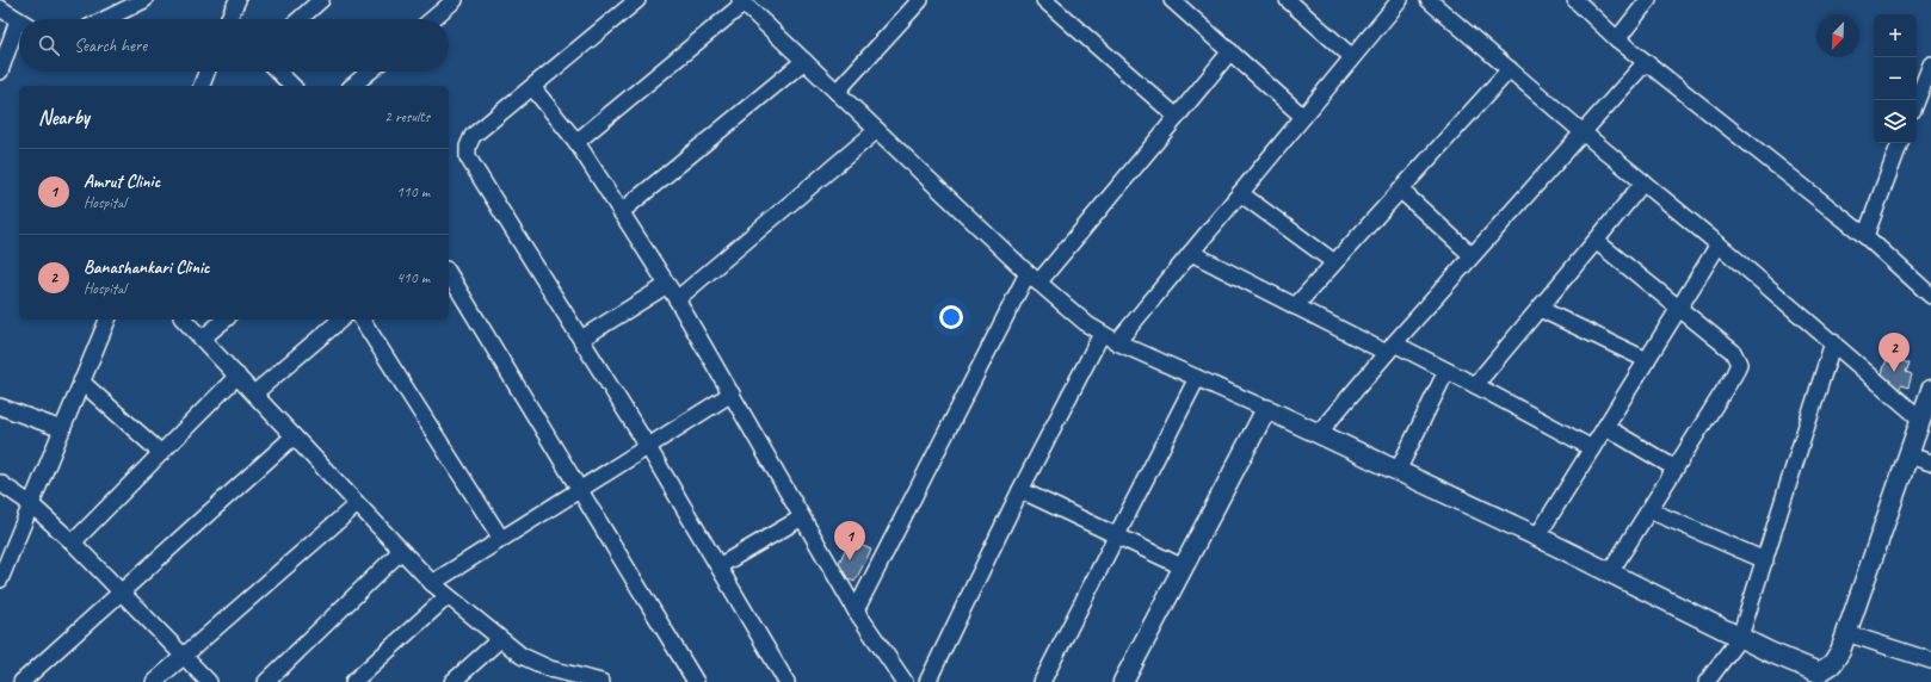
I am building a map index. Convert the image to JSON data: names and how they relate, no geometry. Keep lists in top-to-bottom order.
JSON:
{
  "north": "bottom left",
  "page": {
    "map_buttons": ["+", "−"],
    "search": "Search here",
    "heading": ["Nearby", "2 results"],
    "list": [
      {
        "mark": "1",
        "name": "Amrut Clinic",
        "note": "Hospital",
        "value": "110 m"
      },
      {
        "mark": "2",
        "name": "Banashankari Clinic",
        "note": "Hospital",
        "value": "410 m"
      }
    ],
    "pins": ["2", "1"]
  }
}
